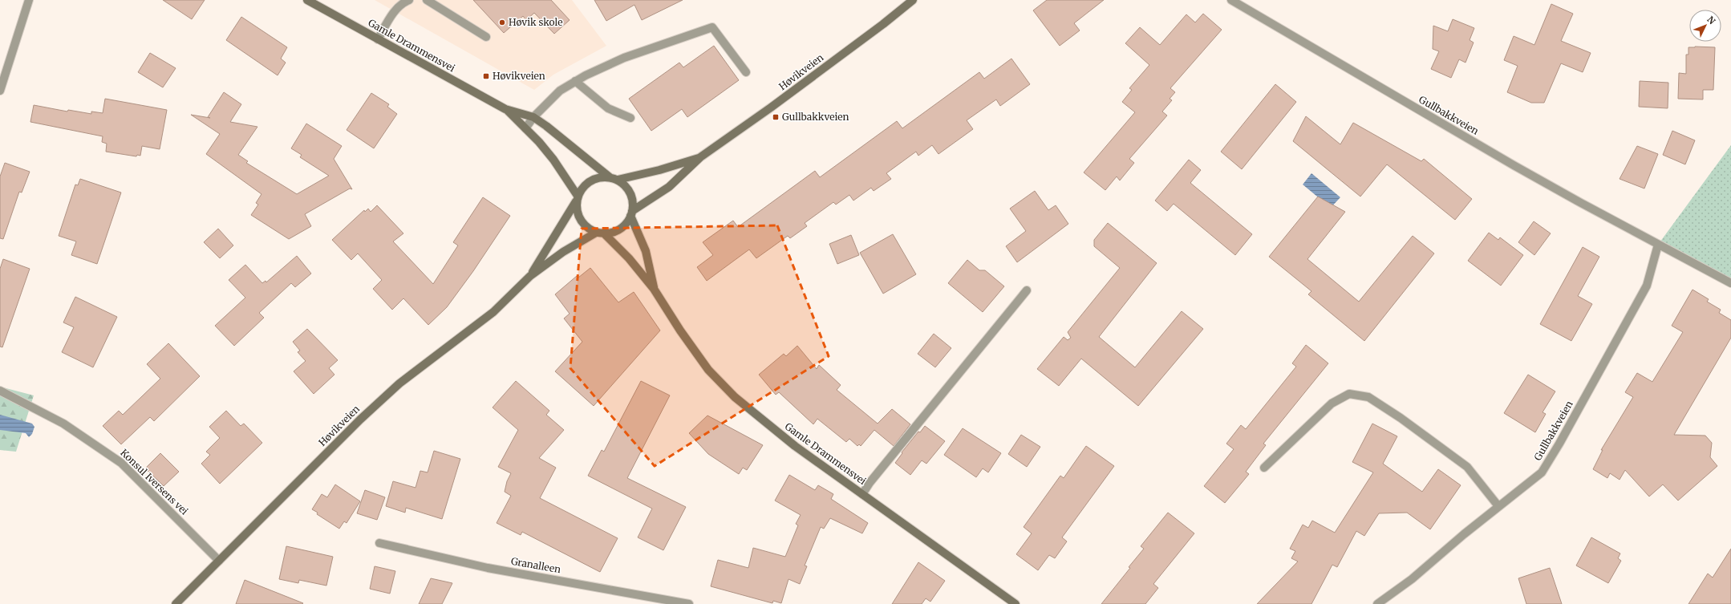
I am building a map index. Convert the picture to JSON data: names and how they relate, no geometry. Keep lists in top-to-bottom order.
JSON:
{
  "streets": {
    "main road": ["Gamle Drammensvei", "Høvikveien"],
    "street": ["Gullbakkveien", "Konsul Iversens vei", "Granalleen"]
  },
  "crossings": [
    ["Gamle Drammensvei", "Høvikveien"],
    ["Høvikveien", "Konsul Iversens vei"]
  ],
  "places": {
    "other": ["Høvik skole"],
    "transit": ["Høvikveien", "Gullbakkveien"]
  },
  "north": "top right"
}
